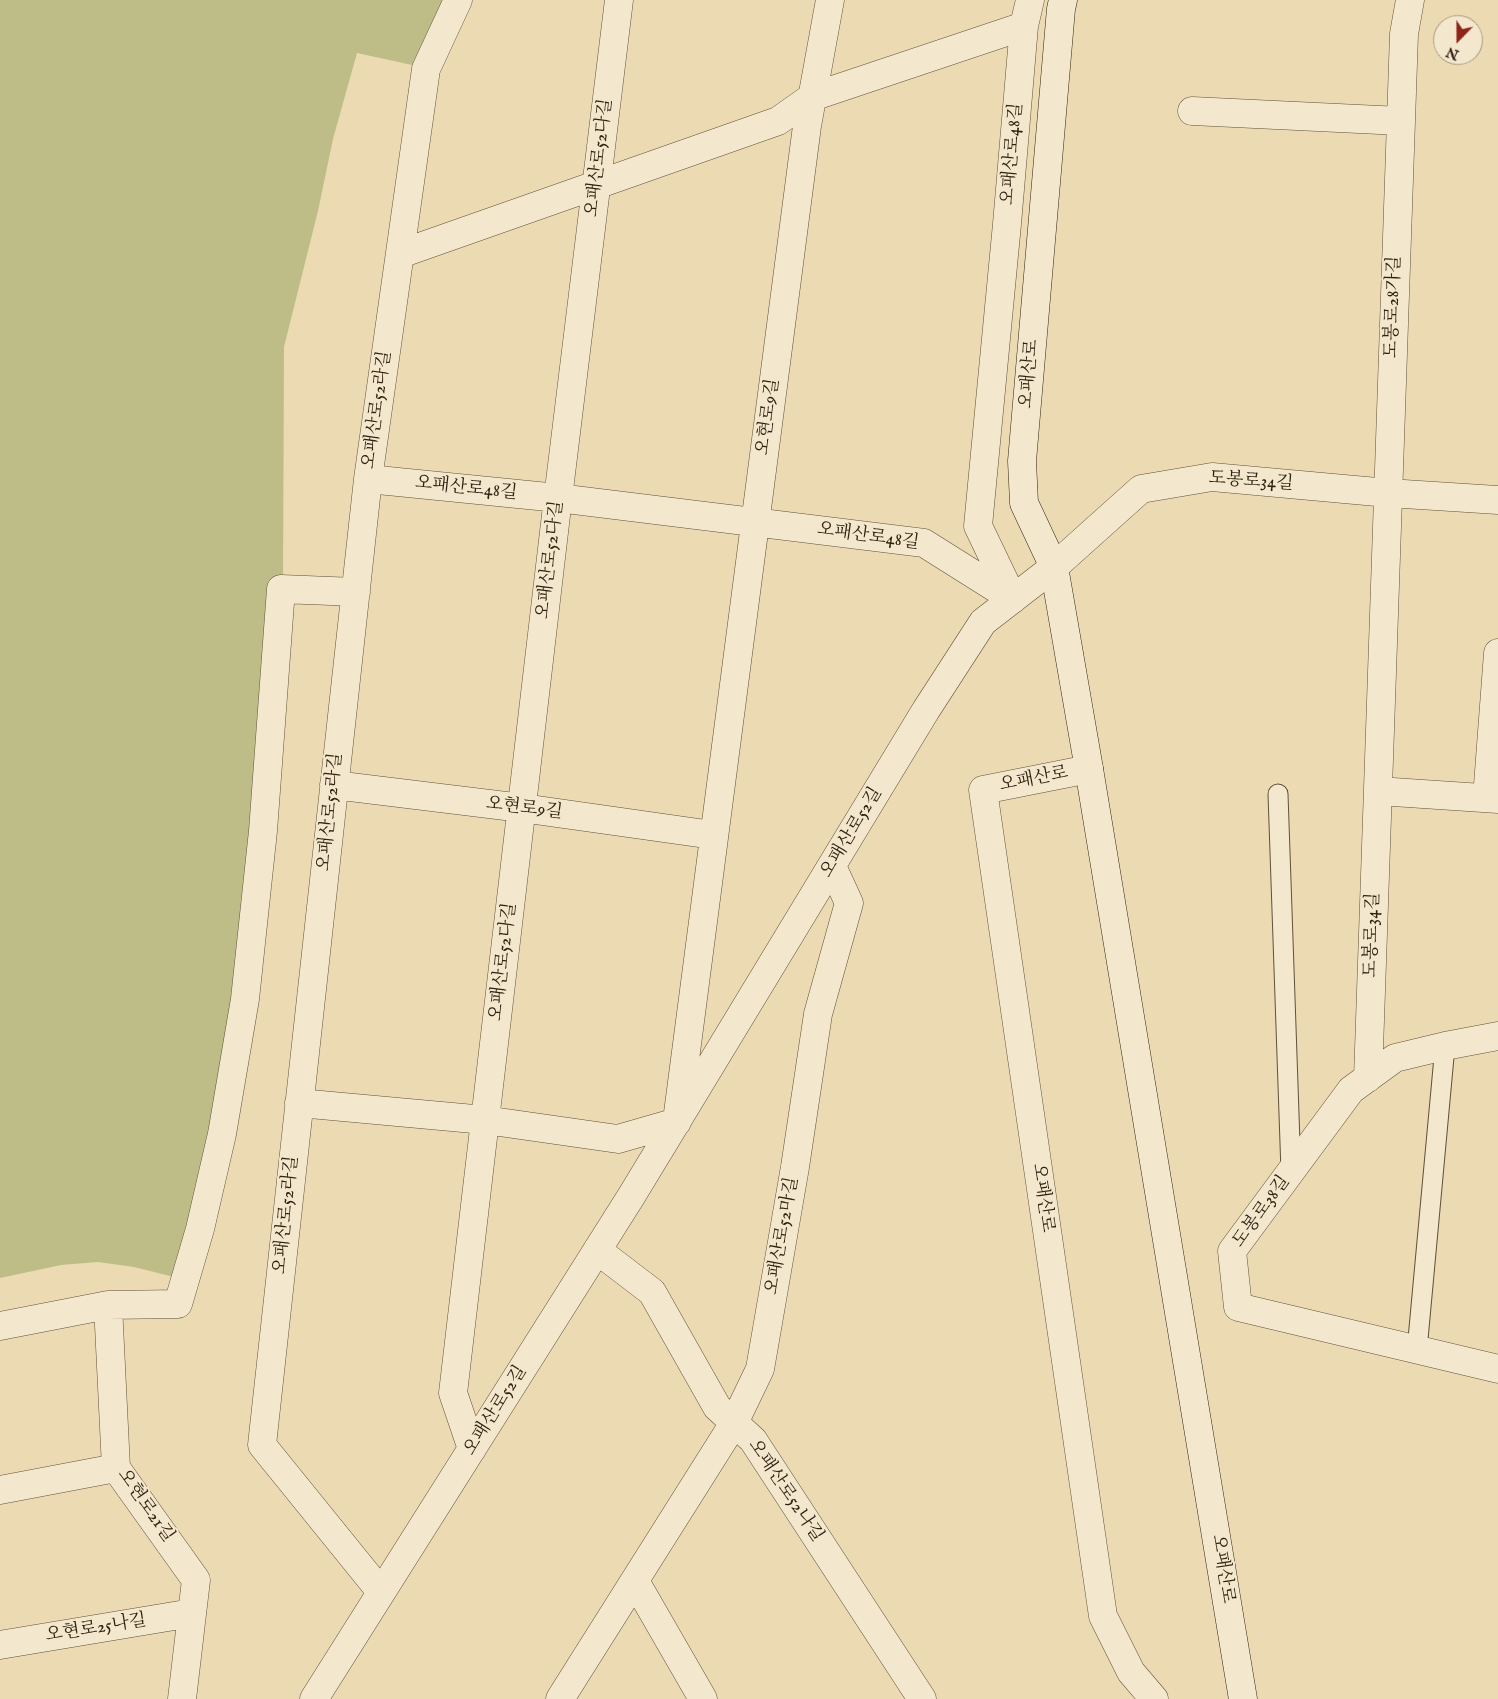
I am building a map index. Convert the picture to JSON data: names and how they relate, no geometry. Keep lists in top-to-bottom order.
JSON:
{
  "streets": {
    "street": [
      "오패산로48길",
      "오패산로52다길",
      "도봉로28가길",
      "오패산로",
      "오패산로52라길",
      "오현로9길",
      "도봉로34길",
      "오패산로52길",
      "도봉로38길",
      "오패산로52마길",
      "오패산로52나길",
      "오현로21길",
      "오현로25나길"
    ]
  },
  "crossings": [
    ["오패산로48길", "오패산로52다길"],
    ["오패산로48길", "오패산로52라길"],
    ["오패산로48길", "오현로9길"],
    ["오패산로48길", "오패산로52길"],
    ["오패산로52다길", "오현로9길"],
    ["오패산로52다길", "오패산로52길"],
    ["도봉로28가길", "도봉로34길"],
    ["오패산로", "도봉로34길"],
    ["오패산로", "오패산로52길"],
    ["오패산로52라길", "오현로9길"],
    ["오패산로52라길", "오패산로52길"],
    ["오현로9길", "오패산로52길"],
    ["도봉로34길", "오패산로52길"],
    ["도봉로34길", "도봉로38길"],
    ["오패산로52길", "오패산로52마길"],
    ["오패산로52길", "오패산로52나길"],
    ["오패산로52마길", "오패산로52나길"],
    ["오현로21길", "오현로25나길"]
  ],
  "north": "bottom"
}
